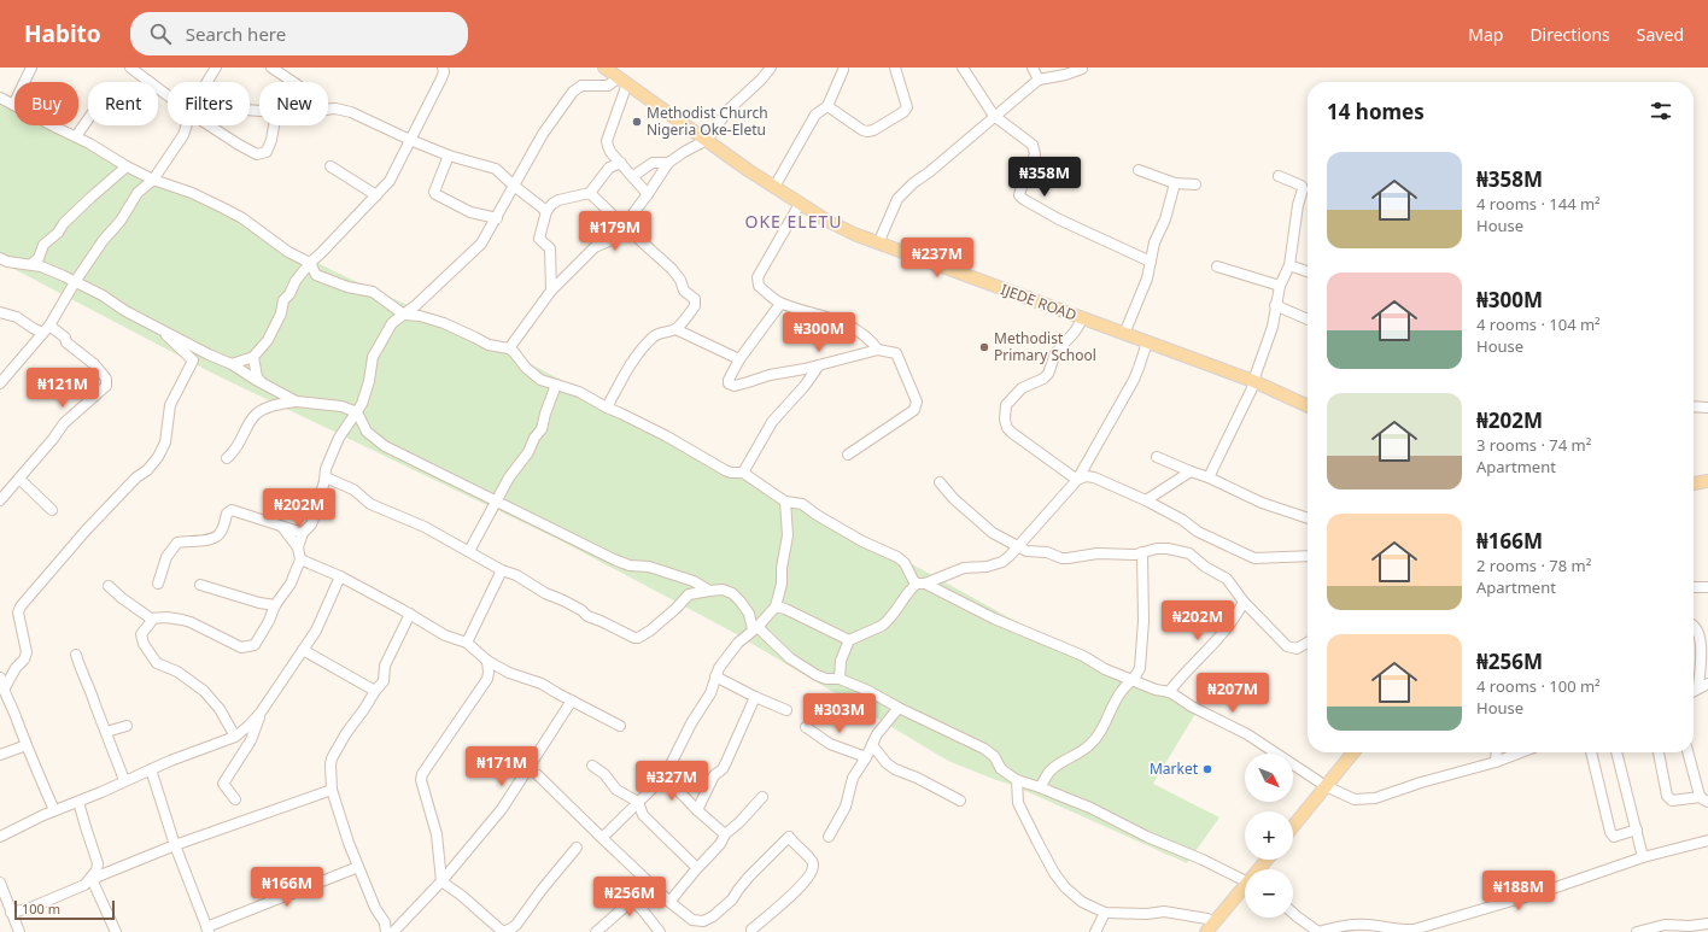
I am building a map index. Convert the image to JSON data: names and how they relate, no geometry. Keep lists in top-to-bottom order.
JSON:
{
  "streets": {
    "main road": ["IJEDE ROAD"]
  },
  "districts": ["OKE ELETU"],
  "places": ["Methodist Church Nigeria Oke-Eletu", "Methodist Primary School", "Market"],
  "scale_bar": "100 m",
  "north": "bottom right",
  "page": {
    "header": "Habito",
    "search": "Search here",
    "nav": ["Map", "Directions", "Saved"],
    "chip": [
      "Buy",
      "Rent",
      "Filters",
      "New"
    ],
    "heading": "14 homes",
    "list": [
      {
        "name": "₦358M",
        "note": "4 rooms · 144 m² · House"
      },
      {
        "name": "₦300M",
        "note": "4 rooms · 104 m² · House"
      },
      {
        "name": "₦202M",
        "note": "3 rooms · 74 m² · Apartment"
      },
      {
        "name": "₦166M",
        "note": "2 rooms · 78 m² · Apartment"
      },
      {
        "name": "₦256M",
        "note": "4 rooms · 100 m² · House"
      }
    ],
    "price": [
      "₦358M",
      "₦179M",
      "₦237M",
      "₦300M",
      "₦121M",
      "₦202M",
      "₦202M",
      "₦207M",
      "₦303M",
      "₦171M",
      "₦327M",
      "₦166M",
      "₦188M",
      "₦256M"
    ],
    "map_buttons": ["+", "−"],
    "scale": "100 m"
  }
}
